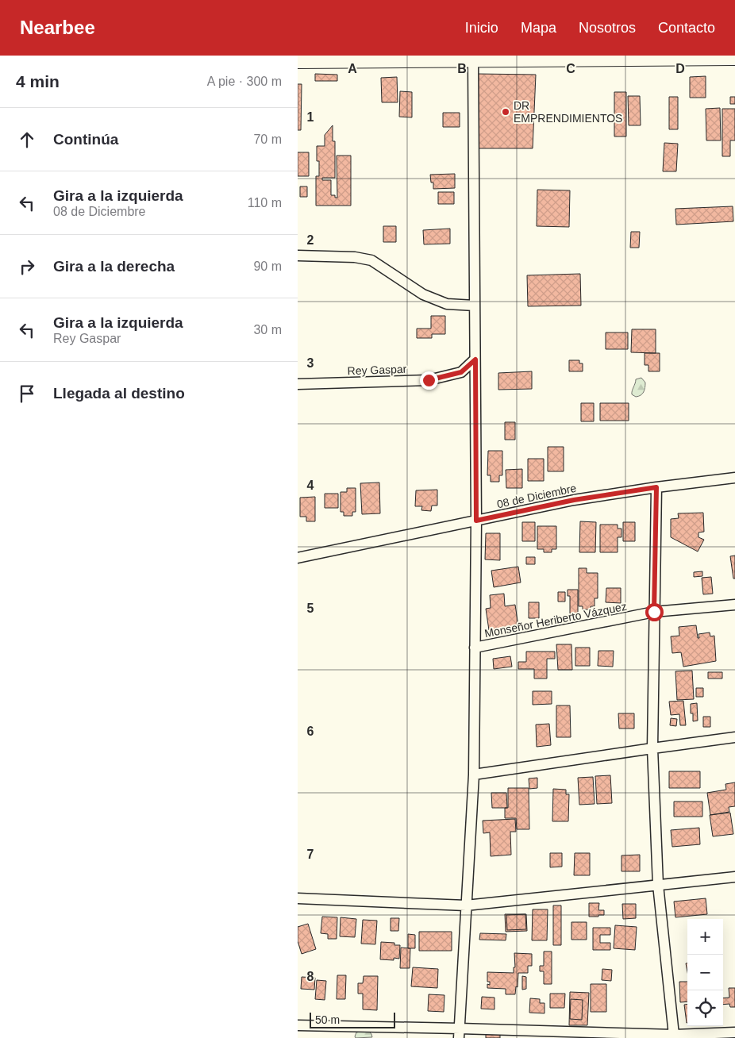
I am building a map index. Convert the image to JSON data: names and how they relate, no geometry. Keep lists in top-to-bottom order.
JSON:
{
  "streets": {
    "street": ["Rey Gaspar", "08 de Diciembre", "Monseñor Heriberto Vázquez"]
  },
  "places": ["DR EMPRENDIMIENTOS"],
  "scale_bar": "50 m",
  "page": {
    "header": "Nearbee",
    "nav": [
      "Inicio",
      "Mapa",
      "Nosotros",
      "Contacto"
    ],
    "heading": ["4 min", "A pie · 300 m"],
    "list": [
      ["Continúa", "70 m"],
      ["Gira a la izquierda", "08 de Diciembre", "110 m"],
      ["Gira a la derecha", "90 m"],
      ["Gira a la izquierda", "Rey Gaspar", "30 m"],
      "Llegada al destino"
    ],
    "map_buttons": ["+", "−"],
    "scale": "50 m"
  },
  "grid": {
    "columns": [
      "A",
      "B",
      "C",
      "D"
    ],
    "rows": [
      "1",
      "2",
      "3",
      "4",
      "5",
      "6",
      "7",
      "8"
    ]
  }
}
